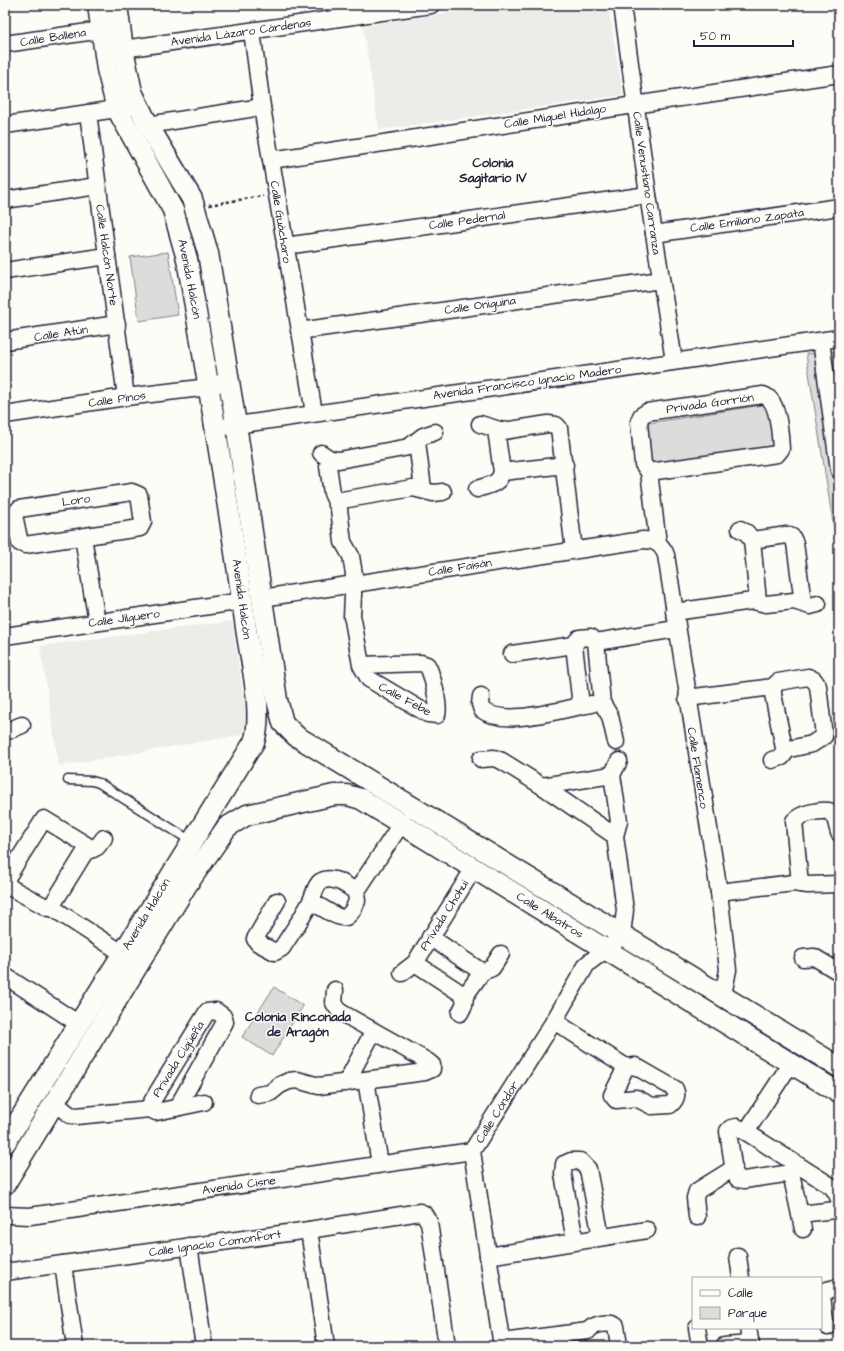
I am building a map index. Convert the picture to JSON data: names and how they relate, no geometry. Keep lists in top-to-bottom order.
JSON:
{
  "streets": {
    "street": [
      "Avenida Lázaro Cárdenas",
      "Calle Ballena",
      "Calle Miguel Hidalgo",
      "Calle Venustiano Carranza",
      "Calle Pedernal",
      "Calle Emiliano Zapata",
      "Calle Guácharo",
      "Calle Halcón Norte",
      "Avenida Halcón",
      "Calle Oniguina",
      "Calle Atún",
      "Avenida Francisco Ignacio Madero",
      "Calle Pinos",
      "Privada Gorrión",
      "Loro",
      "Calle Faisán",
      "Calle Jilguero",
      "Calle Febe",
      "Calle Flamenco",
      "Privada Chohui",
      "Calle Albatros",
      "Privada Cigüeña",
      "Calle Cóndor",
      "Avenida Cisne",
      "Calle Ignacio Comonfort"
    ]
  },
  "crossings": [
    ["Avenida Lázaro Cárdenas", "Calle Guácharo"],
    ["Avenida Lázaro Cárdenas", "Avenida Halcón"],
    ["Calle Ballena", "Avenida Halcón"],
    ["Calle Miguel Hidalgo", "Calle Venustiano Carranza"],
    ["Calle Miguel Hidalgo", "Calle Guácharo"],
    ["Calle Venustiano Carranza", "Calle Pedernal"],
    ["Calle Venustiano Carranza", "Calle Emiliano Zapata"],
    ["Calle Venustiano Carranza", "Calle Oniguina"],
    ["Calle Venustiano Carranza", "Avenida Francisco Ignacio Madero"],
    ["Calle Pedernal", "Calle Guácharo"],
    ["Calle Guácharo", "Calle Oniguina"],
    ["Calle Guácharo", "Avenida Francisco Ignacio Madero"],
    ["Calle Halcón Norte", "Calle Atún"],
    ["Calle Halcón Norte", "Calle Pinos"],
    ["Avenida Halcón", "Avenida Francisco Ignacio Madero"],
    ["Avenida Halcón", "Calle Pinos"],
    ["Avenida Halcón", "Calle Faisán"],
    ["Avenida Halcón", "Calle Jilguero"],
    ["Avenida Halcón", "Calle Albatros"],
    ["Avenida Halcón", "Privada Cigüeña"],
    ["Privada Gorrión", "Calle Faisán"],
    ["Privada Gorrión", "Calle Flamenco"],
    ["Calle Faisán", "Calle Flamenco"],
    ["Calle Flamenco", "Calle Albatros"],
    ["Privada Chohui", "Calle Albatros"],
    ["Calle Albatros", "Calle Cóndor"],
    ["Calle Cóndor", "Avenida Cisne"]
  ],
  "districts": ["Colonia Sagitario IV", "Colonia Rinconada de Aragón"],
  "legend": ["Calle", "Parque"],
  "scale_bar": "50 m"
}
